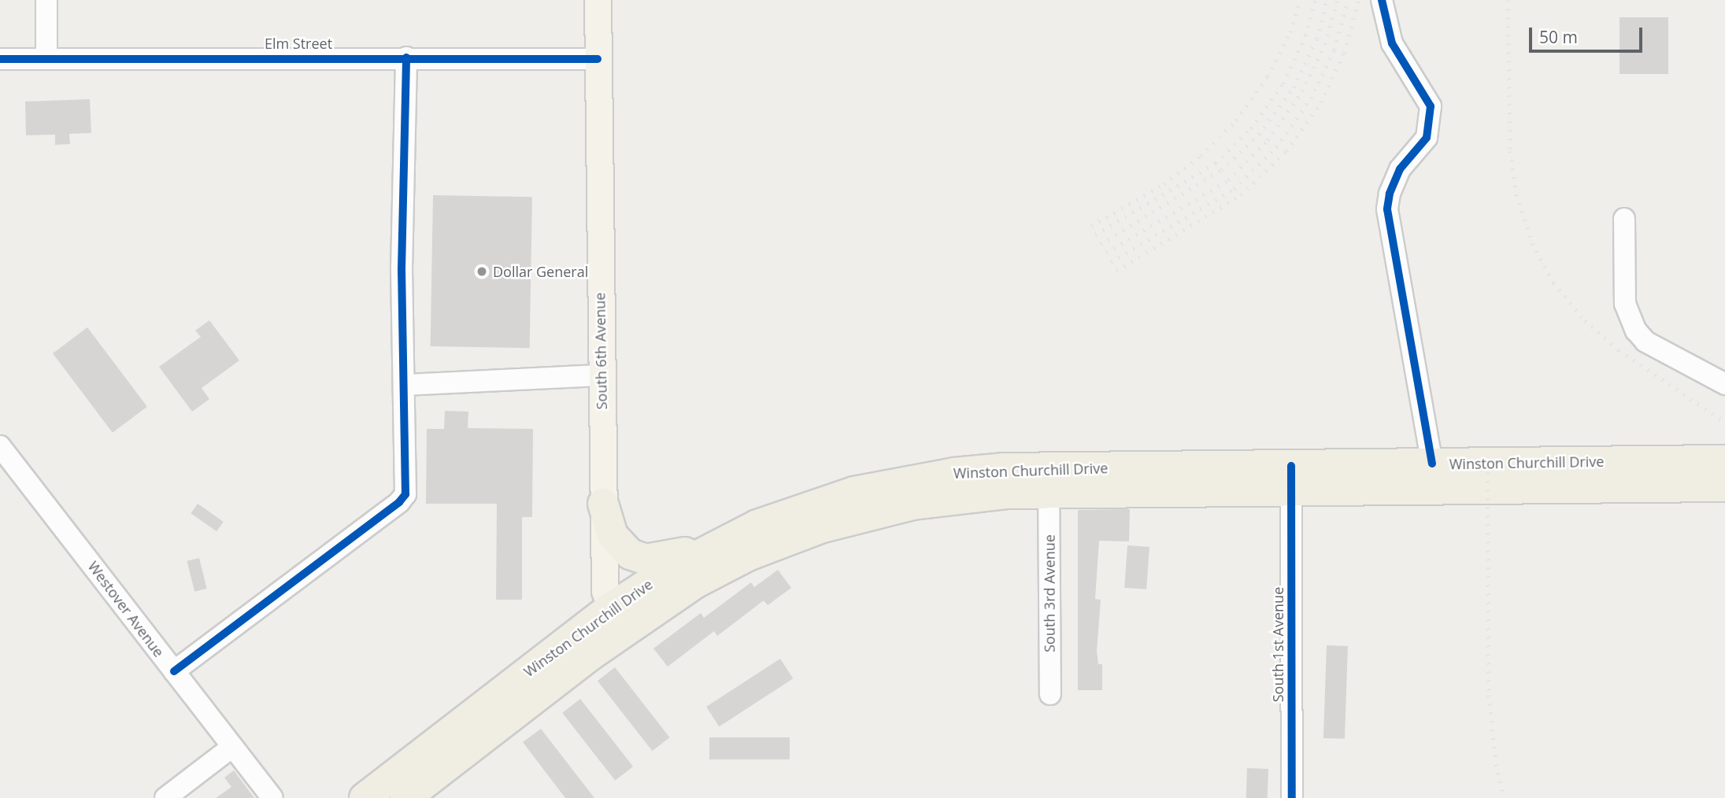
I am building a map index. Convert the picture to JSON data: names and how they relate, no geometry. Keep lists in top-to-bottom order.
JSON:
{
  "streets": {
    "highway": ["Winston Churchill Drive"],
    "main road": ["South 6th Avenue"],
    "street": [
      "Elm Street",
      "South 3rd Avenue",
      "Westover Avenue",
      "South 1st Avenue"
    ]
  },
  "crossings": [
    ["Elm Street", "South 6th Avenue"],
    ["South 6th Avenue", "Winston Churchill Drive"],
    ["Winston Churchill Drive", "South 3rd Avenue"],
    ["Winston Churchill Drive", "South 1st Avenue"]
  ],
  "places": ["Dollar General"],
  "scale_bar": "50 m"
}
